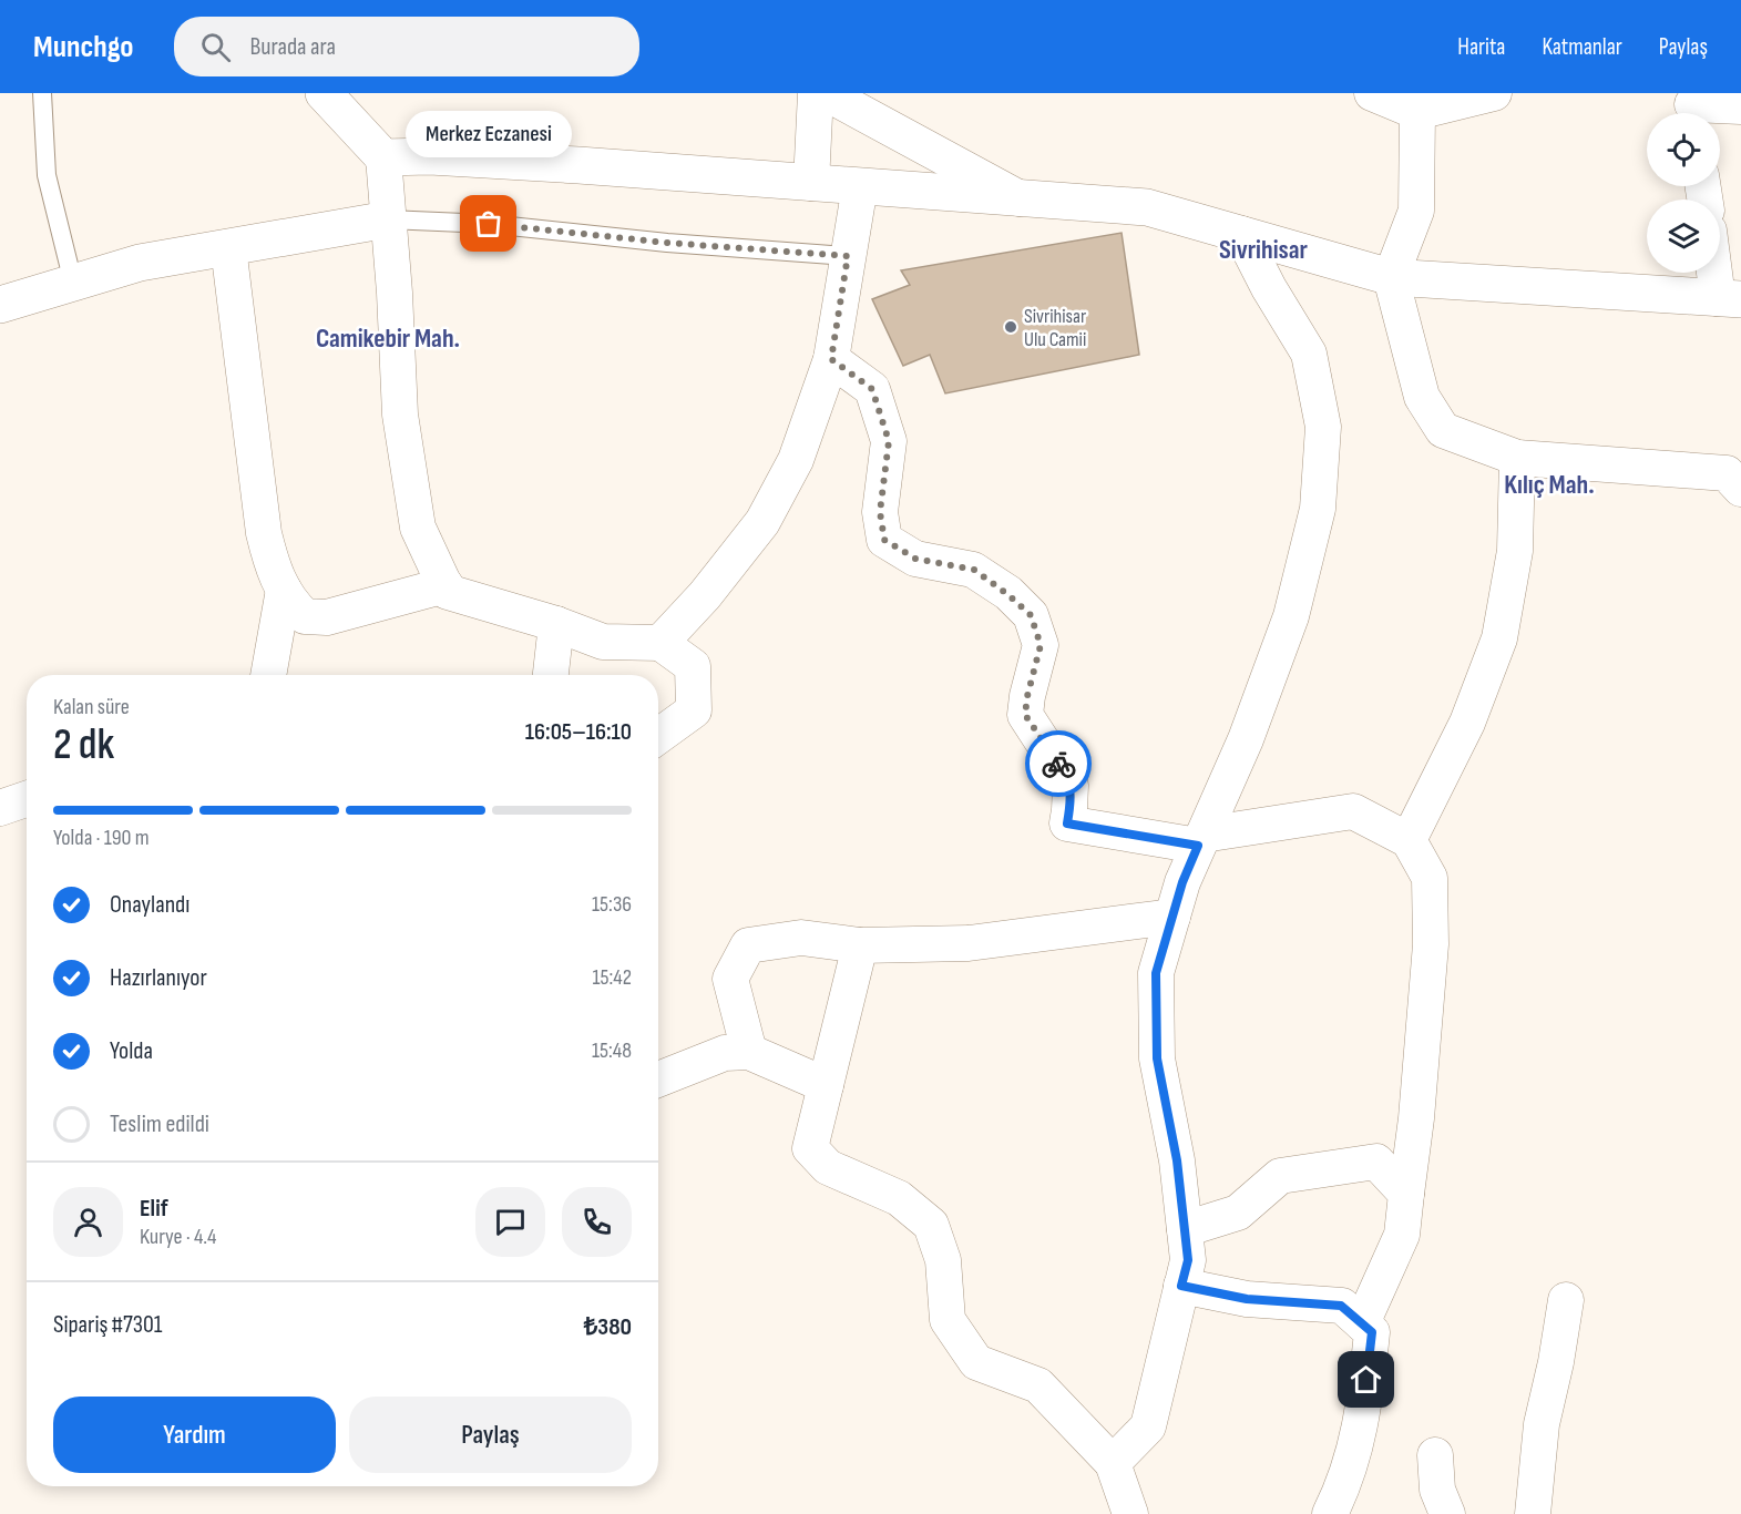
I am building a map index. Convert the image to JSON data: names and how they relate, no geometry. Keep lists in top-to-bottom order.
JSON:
{
  "districts": ["Sivrihisar", "Camikebir Mah.", "Kılıç Mah."],
  "places": ["Merkez Eczanesi", "Sivrihisar Ulu Camii"],
  "page": {
    "header": "Munchgo",
    "search": "Burada ara",
    "nav": ["Harita", "Katmanlar", "Paylaş"],
    "bubble": "Merkez Eczanesi",
    "heading": ["2 dk", "Kalan süre", "16:05–16:10"],
    "panel": [
      "Elif",
      "Kurye · 4.4",
      "Sipariş #7301",
      "₺380"
    ],
    "bar": "Yolda · 190 m",
    "list": [
      ["Onaylandı", "15:36"],
      ["Hazırlanıyor", "15:42"],
      ["Yolda", "15:48"],
      "Teslim edildi"
    ],
    "buttons": ["Yardım", "Paylaş"]
  }
}
